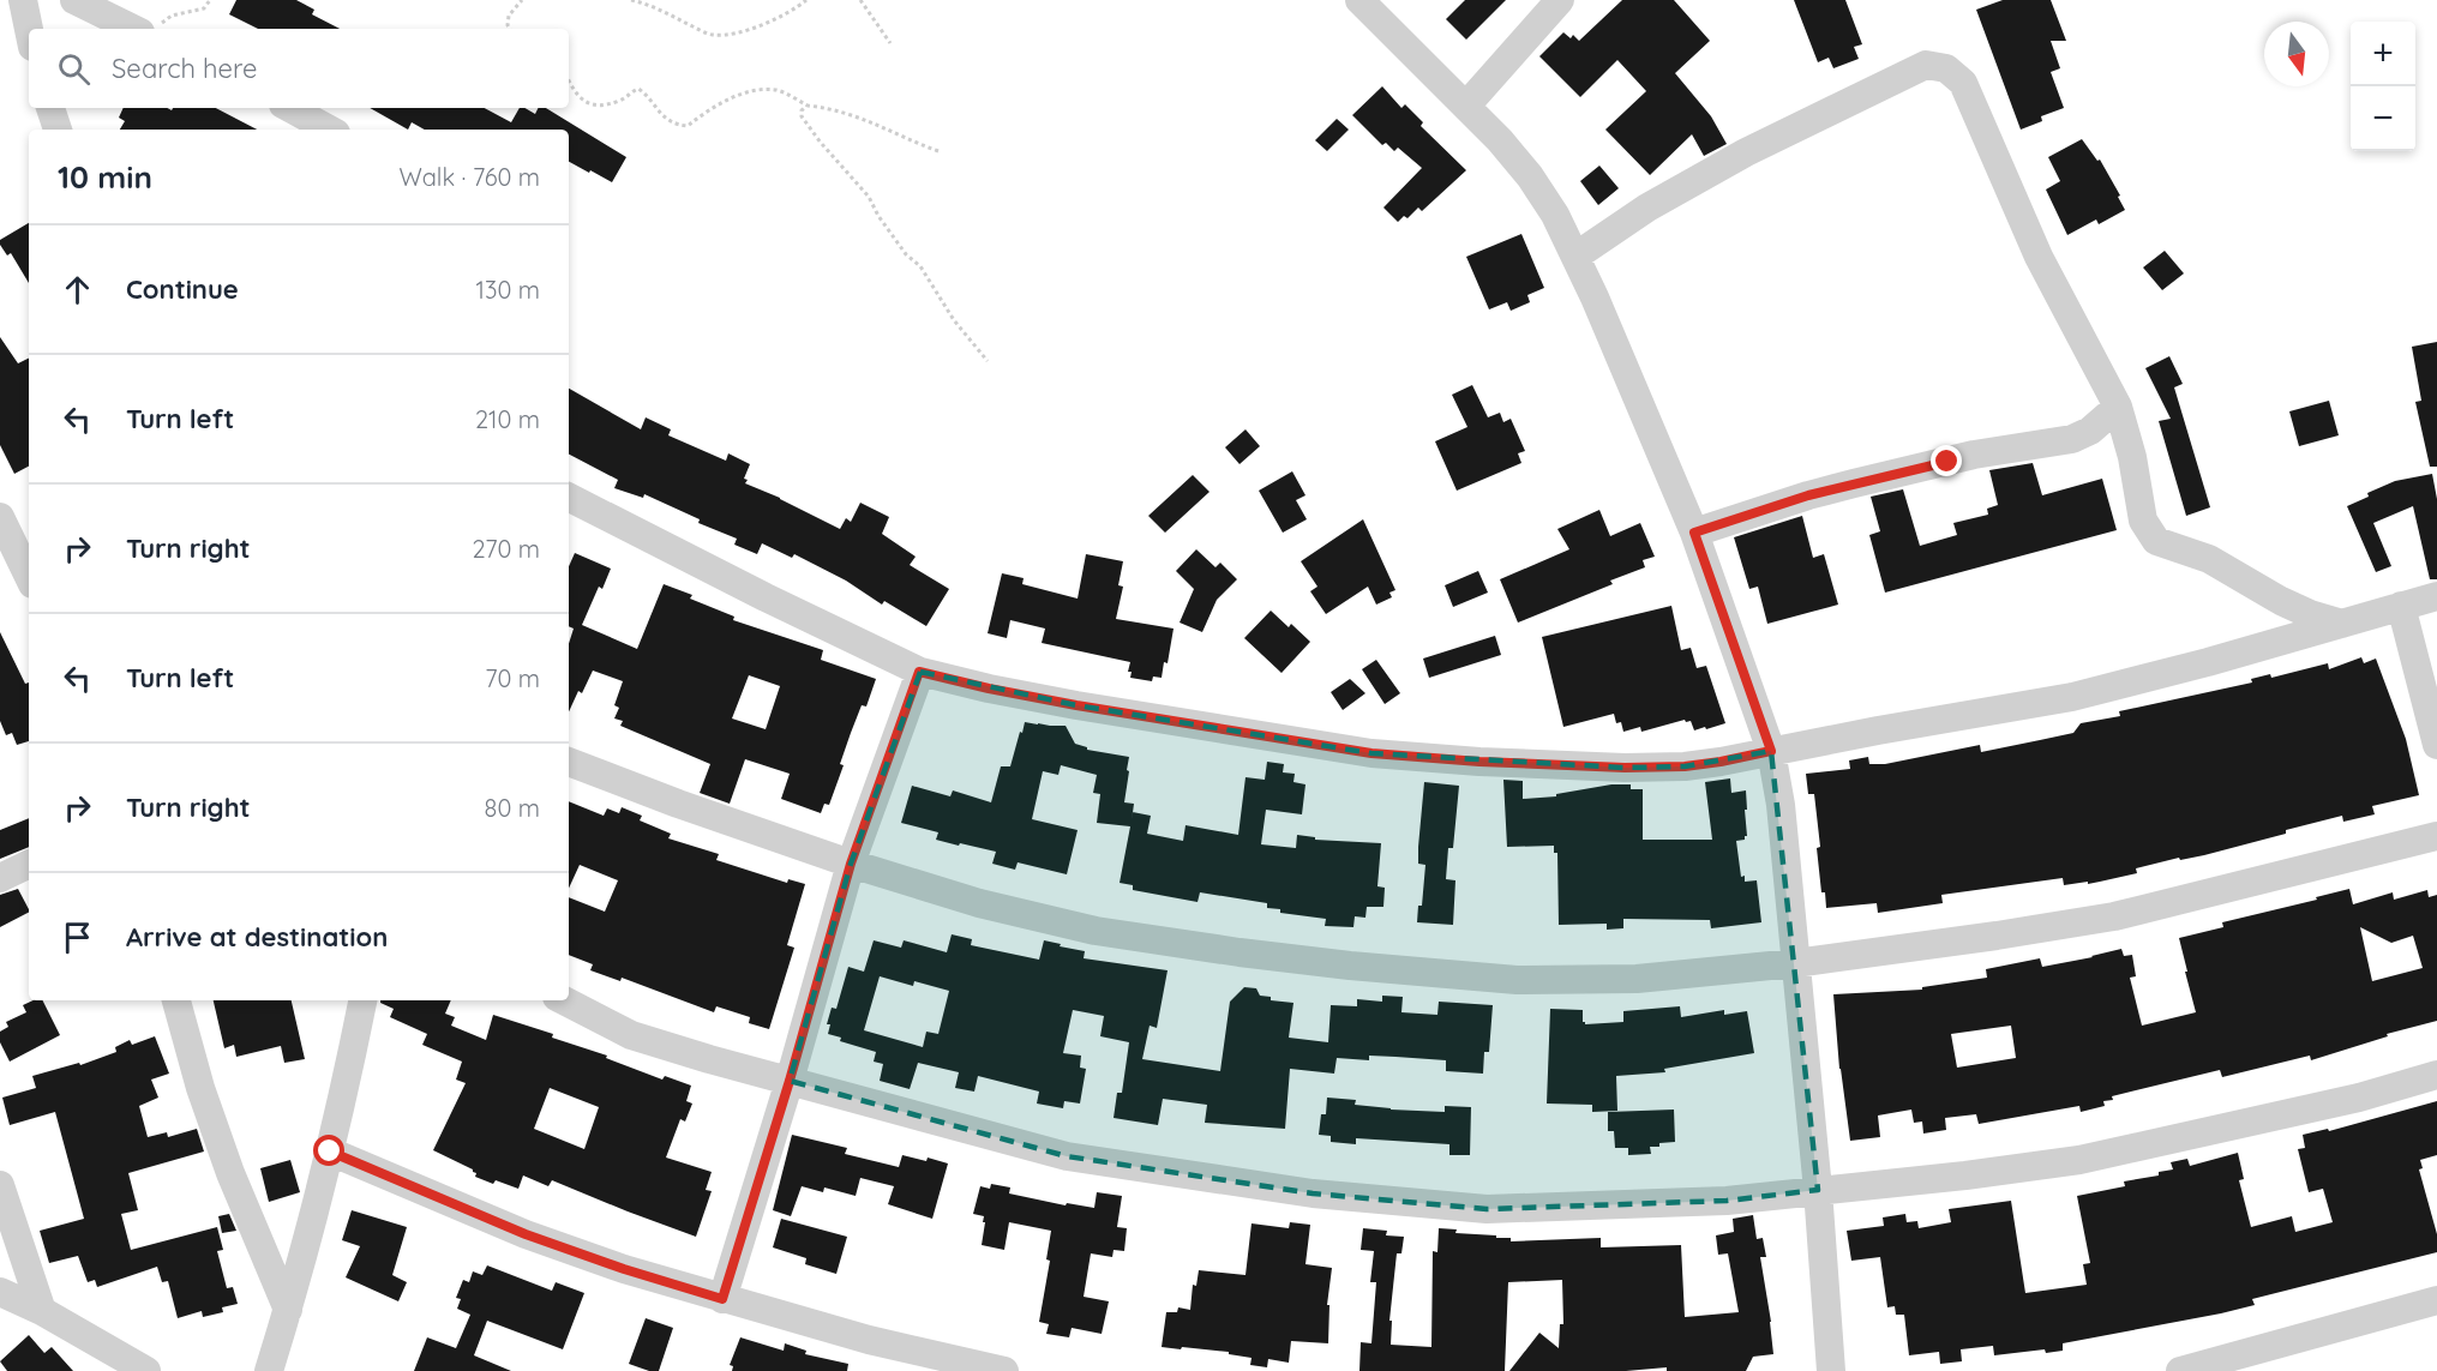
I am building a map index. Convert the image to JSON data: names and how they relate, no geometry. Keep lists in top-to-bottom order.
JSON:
{
  "north": "bottom",
  "page": {
    "map_buttons": ["+", "−"],
    "search": "Search here",
    "heading": ["10 min", "Walk · 760 m"],
    "list": [
      ["Continue", "130 m"],
      ["Turn left", "210 m"],
      ["Turn right", "270 m"],
      ["Turn left", "70 m"],
      ["Turn right", "80 m"],
      "Arrive at destination"
    ]
  }
}
